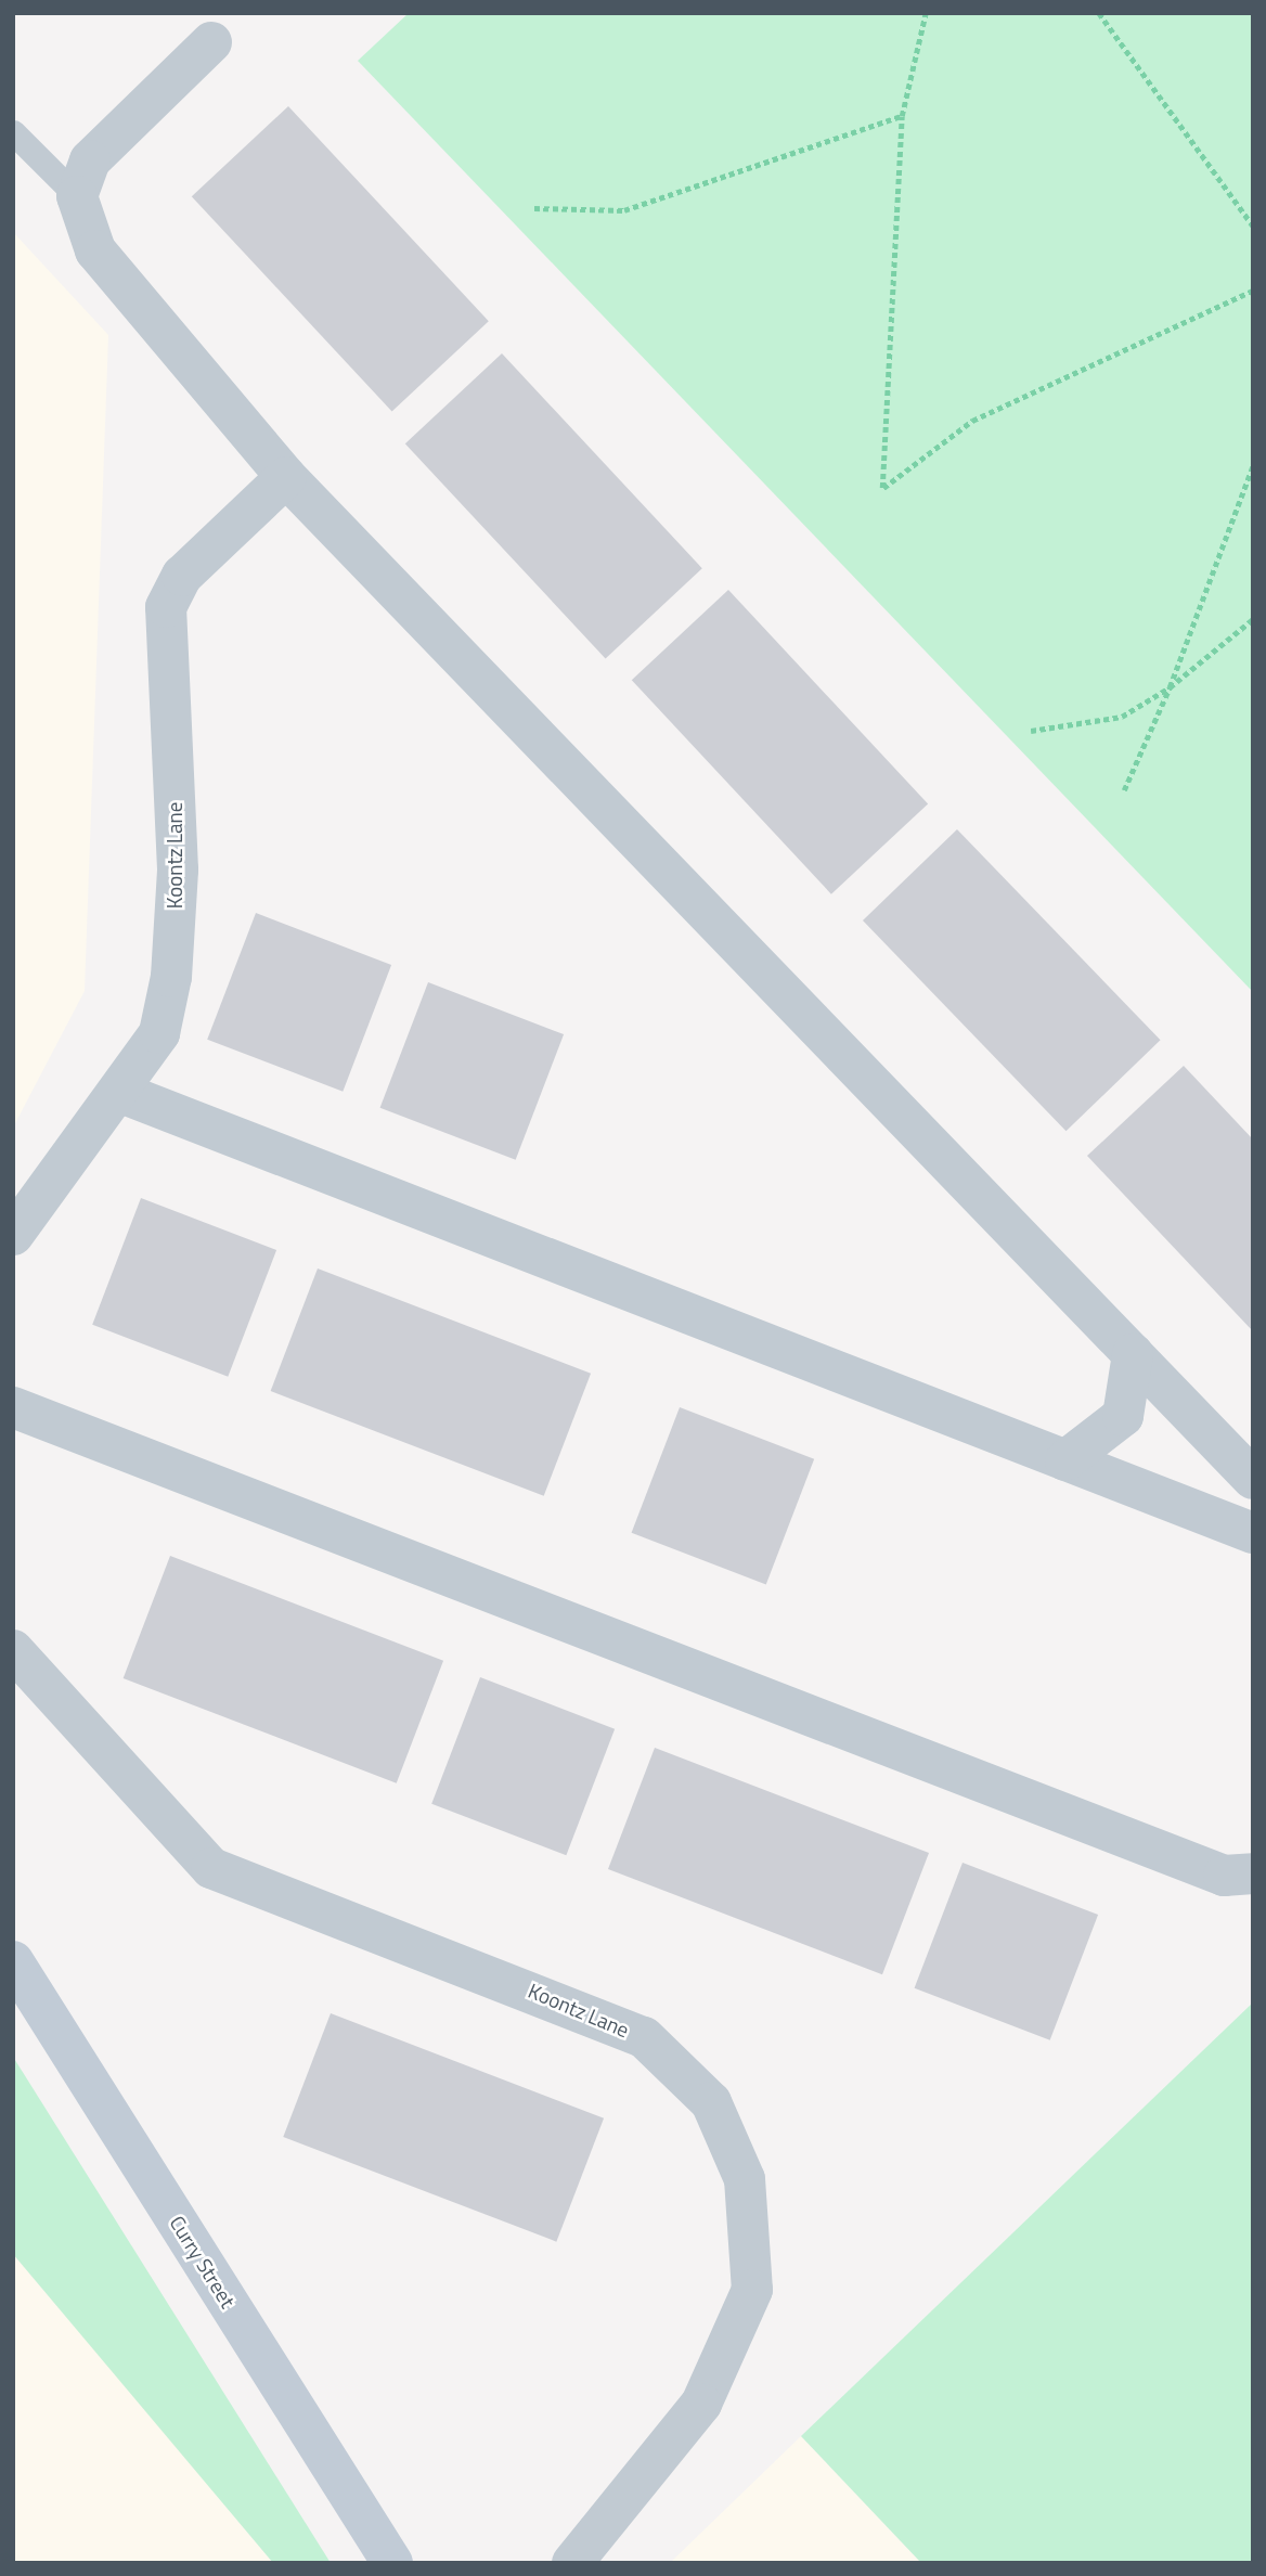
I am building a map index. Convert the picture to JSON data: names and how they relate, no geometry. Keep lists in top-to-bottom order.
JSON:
{
  "streets": {
    "street": ["Koontz Lane", "Curry Street"]
  }
}
